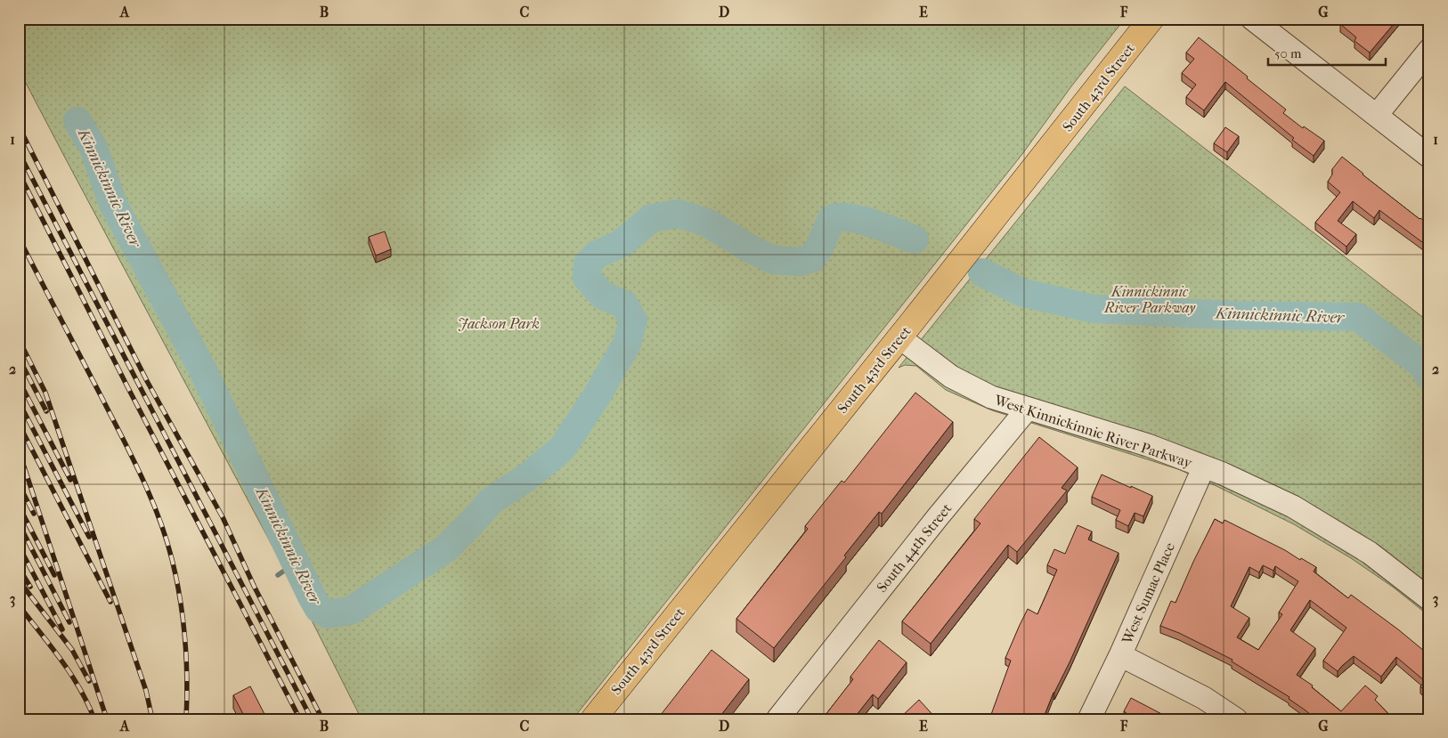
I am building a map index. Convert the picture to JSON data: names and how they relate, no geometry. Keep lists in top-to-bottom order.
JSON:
{
  "streets": {
    "main road": ["South 43rd Street"],
    "street": ["West Kinnickinnic River Parkway", "South 44th Street", "West Sumac Place"]
  },
  "crossings": [
    ["South 43rd Street", "West Kinnickinnic River Parkway"],
    ["West Kinnickinnic River Parkway", "South 44th Street"],
    ["West Kinnickinnic River Parkway", "West Sumac Place"]
  ],
  "water": ["Kinnickinnic River"],
  "parks": ["Kinnickinnic River Parkway", "Jackson Park"],
  "scale_bar": "50 m",
  "grid": {
    "columns": [
      "A",
      "B",
      "C",
      "D",
      "E",
      "F",
      "G"
    ],
    "rows": ["1", "2", "3"]
  }
}
